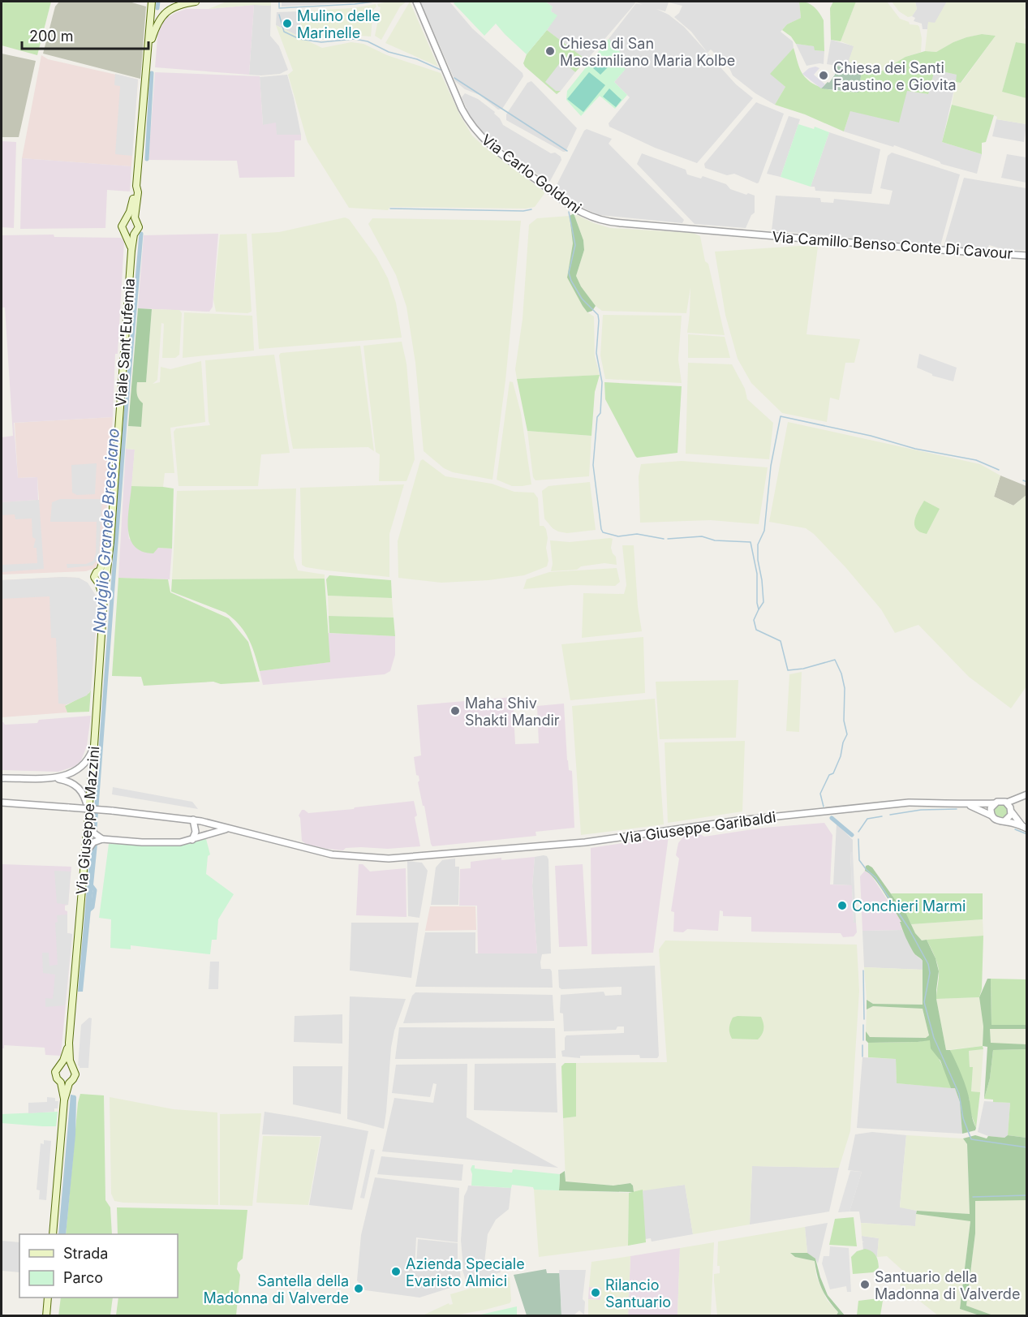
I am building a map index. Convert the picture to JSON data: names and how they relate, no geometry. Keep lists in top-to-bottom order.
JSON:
{
  "streets": {
    "main road": ["Viale Sant'Eufemia", "Via Giuseppe Mazzini"],
    "street": ["Via Carlo Goldoni", "Via Camillo Benso Conte Di Cavour", "Via Giuseppe Garibaldi"]
  },
  "crossings": [
    ["Via Carlo Goldoni", "Via Camillo Benso Conte Di Cavour"],
    ["Viale Sant'Eufemia", "Via Giuseppe Mazzini"]
  ],
  "water": ["Naviglio Grande Bresciano"],
  "places": [
    "Mulino delle Marinelle",
    "Chiesa di San Massimiliano Maria Kolbe",
    "Chiesa dei Santi Faustino e Giovita",
    "Maha Shiv Shakti Mandir",
    "Conchieri Marmi",
    "Azienda Speciale Evaristo Almici",
    "Santuario della Madonna di Valverde",
    "Santella della Madonna di Valverde",
    "Rilancio Santuario"
  ],
  "legend": ["Strada", "Parco"],
  "scale_bar": "200 m"
}
